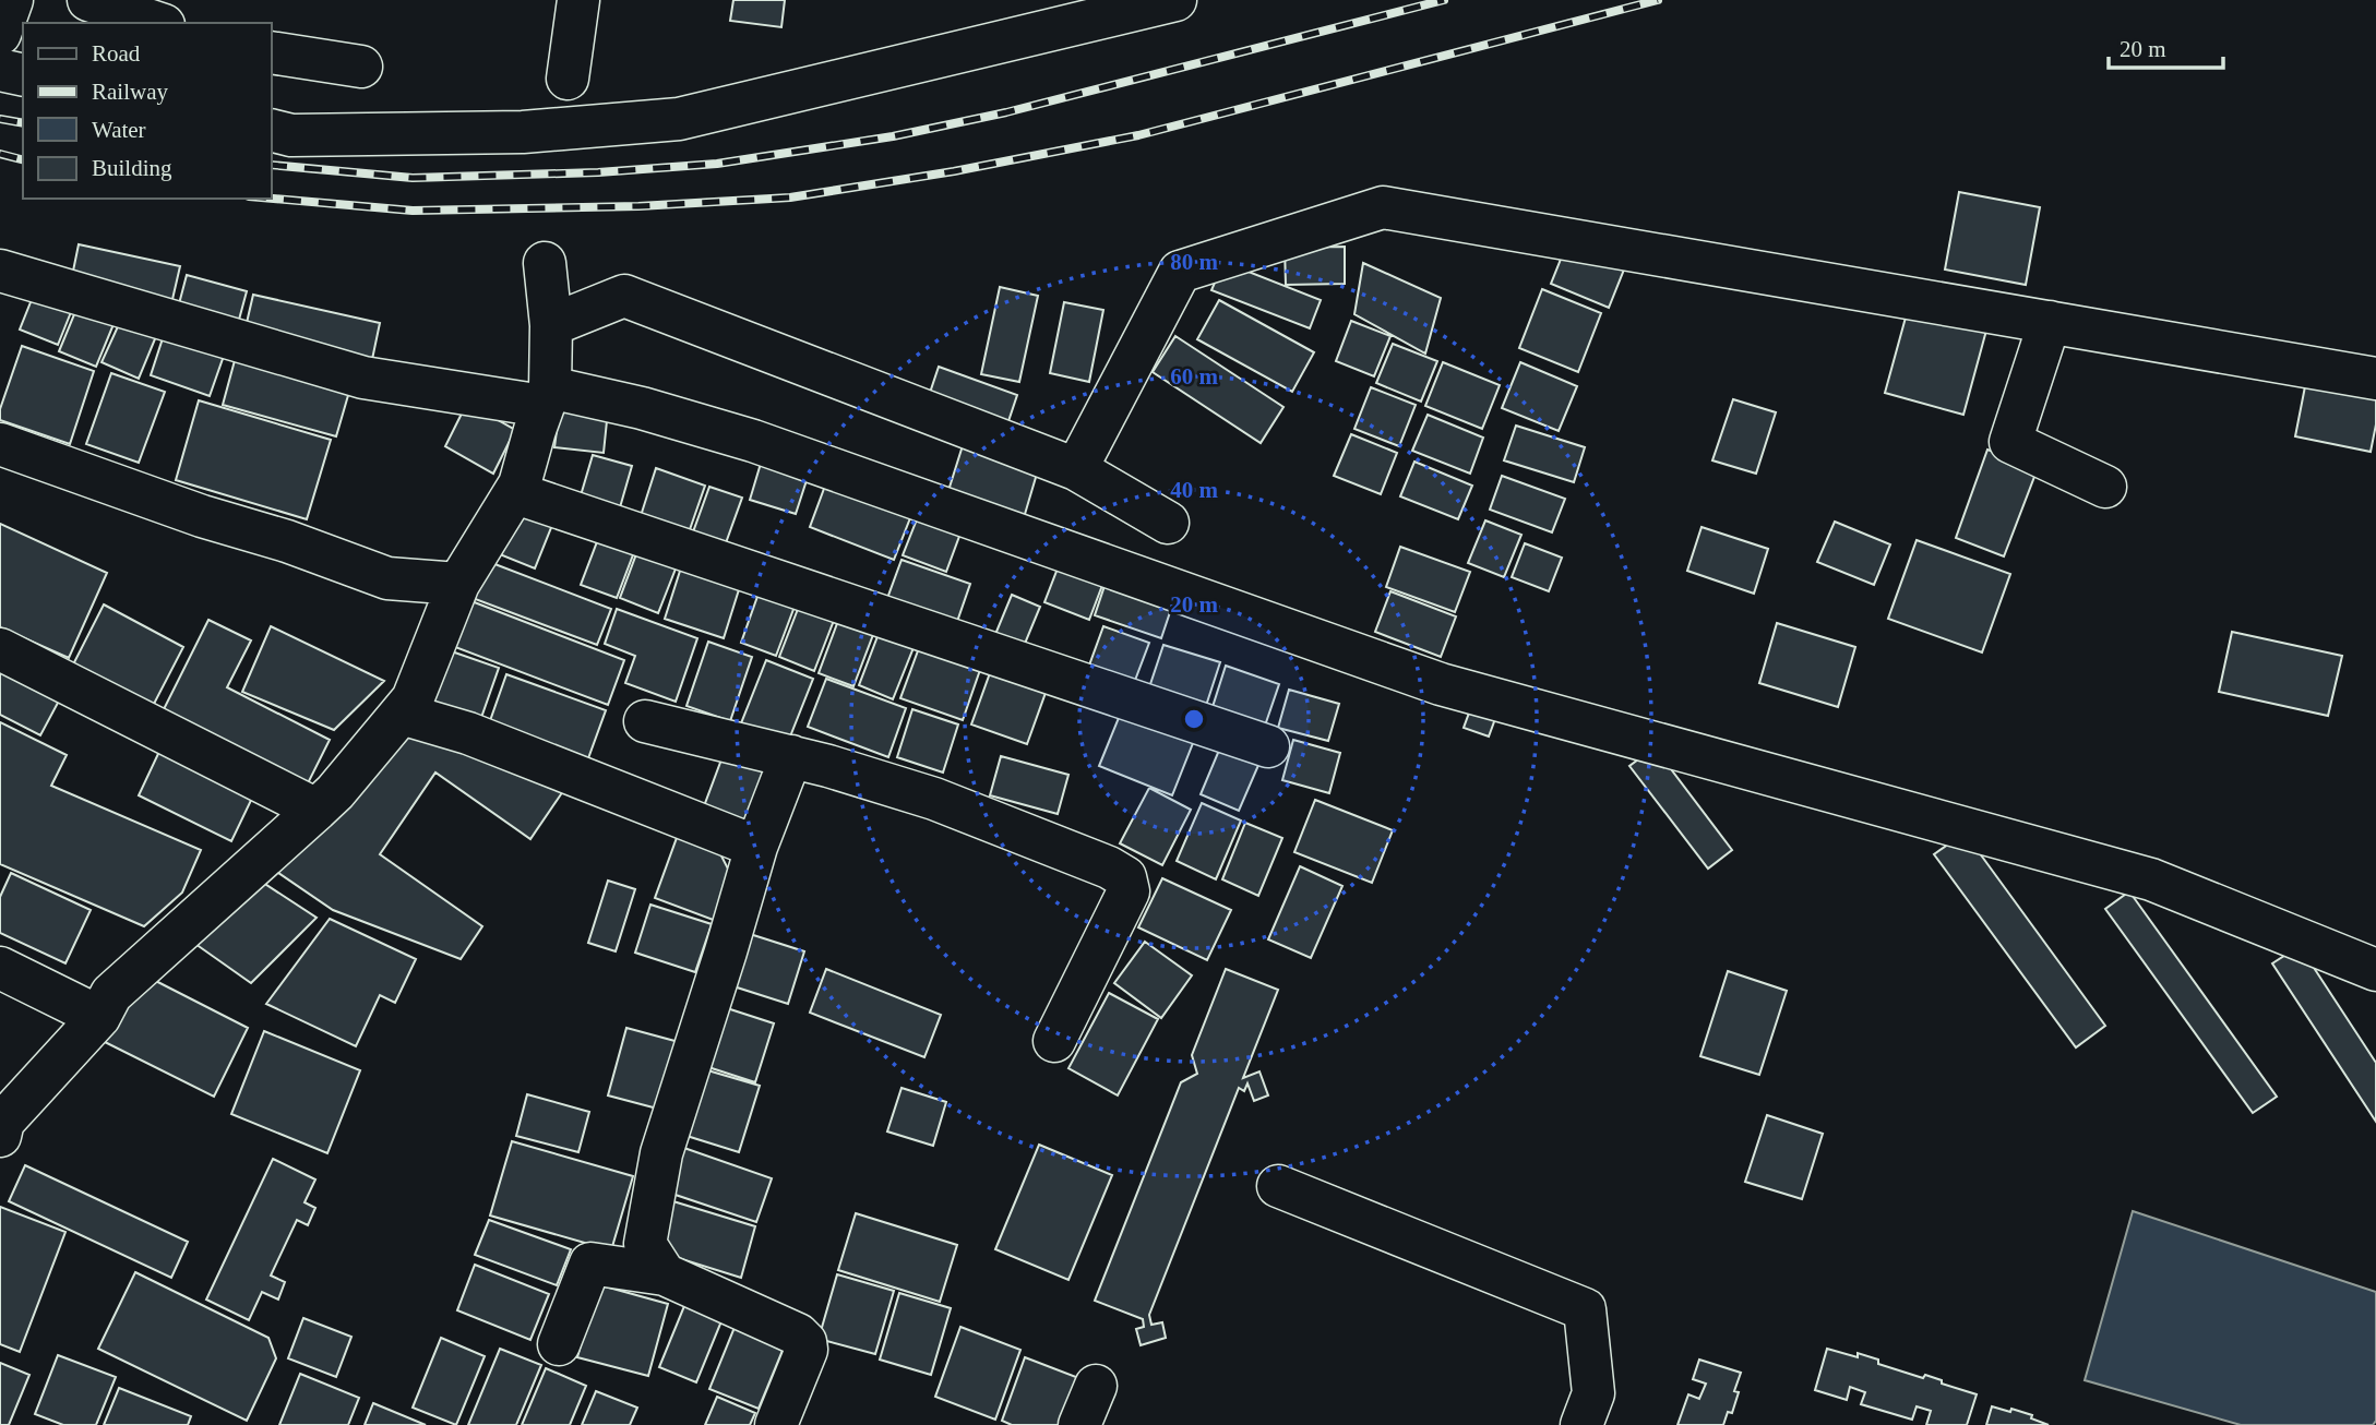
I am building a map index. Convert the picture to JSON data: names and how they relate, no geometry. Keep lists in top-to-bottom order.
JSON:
{
  "legend": [
    "Road",
    "Railway",
    "Water",
    "Building"
  ],
  "scale_bar": "20 m",
  "rings": [
    "80 m",
    "60 m",
    "40 m",
    "20 m"
  ]
}
